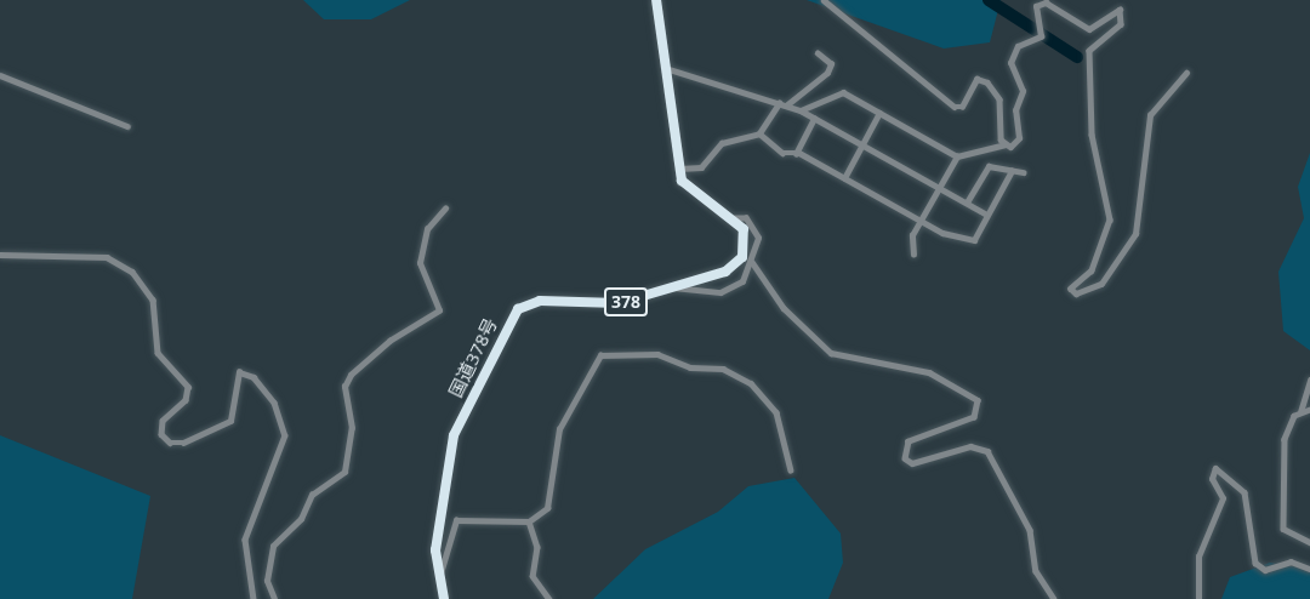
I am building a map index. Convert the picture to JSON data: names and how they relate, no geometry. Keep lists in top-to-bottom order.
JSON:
{
  "streets": {
    "highway": ["378", "国道378号"]
  }
}
